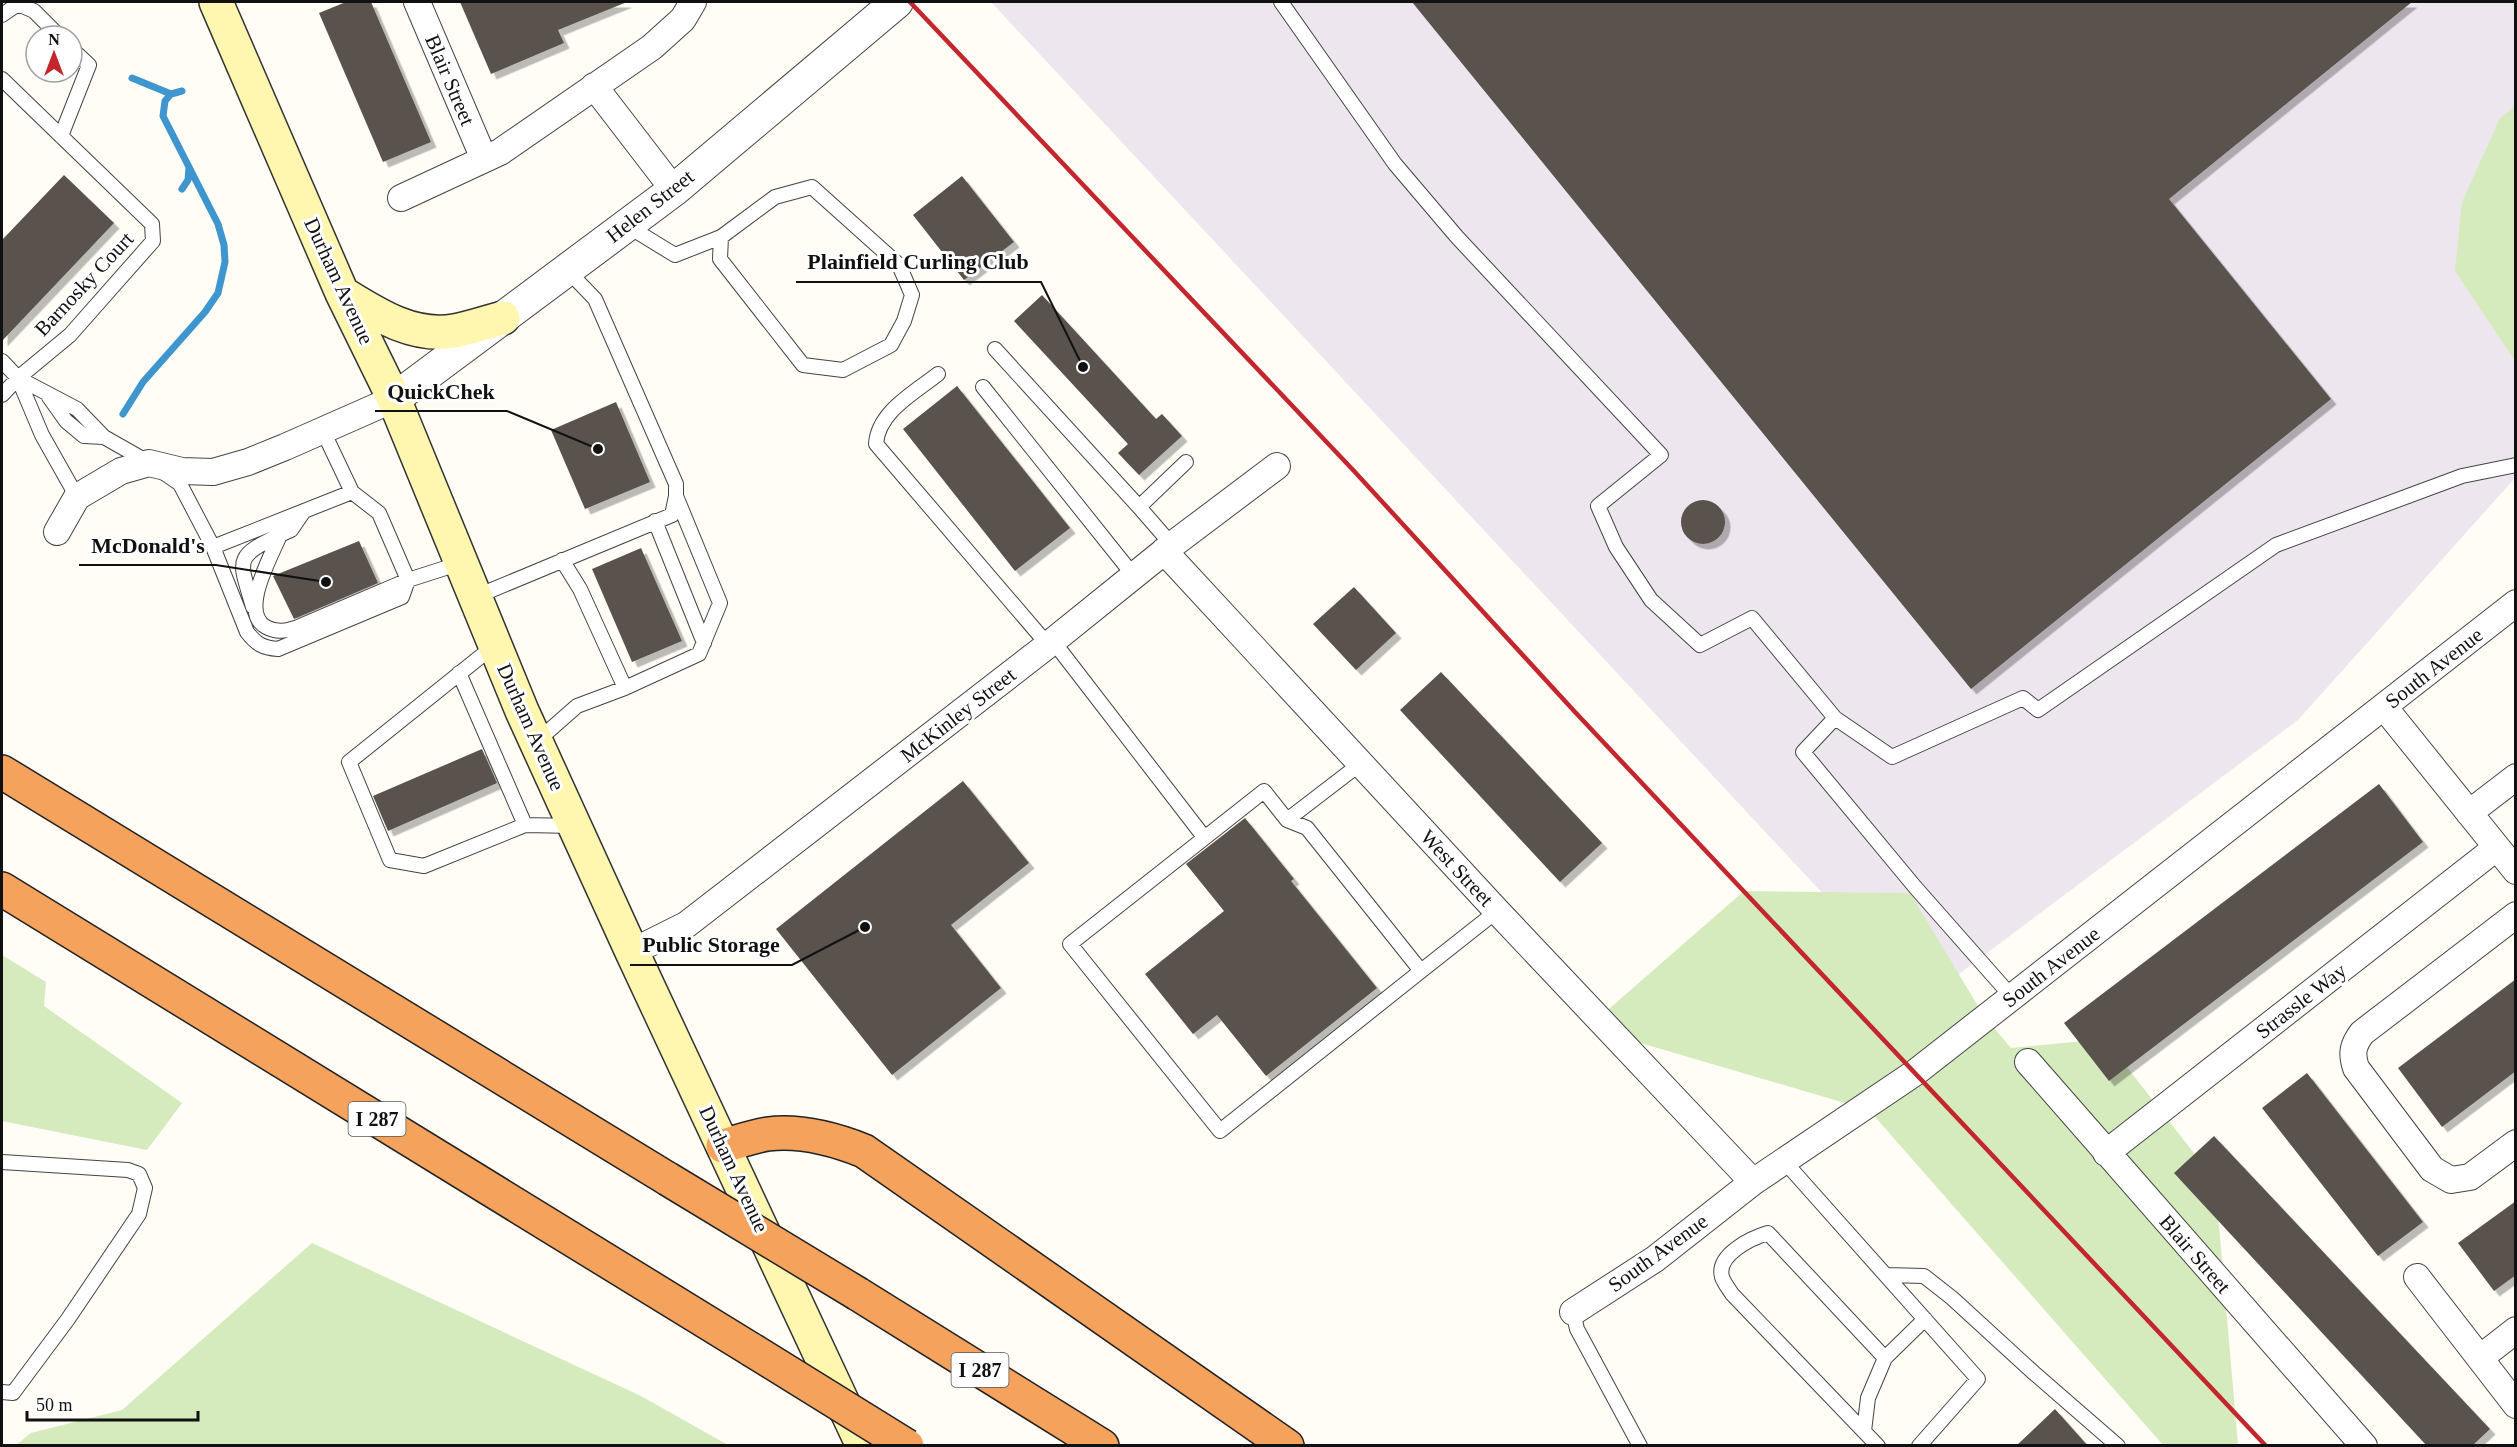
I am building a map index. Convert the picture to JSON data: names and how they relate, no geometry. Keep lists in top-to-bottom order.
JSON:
{
  "streets": {
    "highway": ["I 287"],
    "main road": ["Durham Avenue"],
    "street": [
      "Blair Street",
      "Helen Street",
      "South Avenue",
      "McKinley Street",
      "West Street",
      "Strassle Way"
    ],
    "lane": ["Barnosky Court"]
  },
  "crossings": [
    ["Blair Street", "Strassle Way"],
    ["Helen Street", "Durham Avenue"],
    ["Durham Avenue", "McKinley Street"],
    ["South Avenue", "West Street"],
    ["McKinley Street", "West Street"]
  ],
  "places": [
    "Plainfield Curling Club",
    "QuickChek",
    "McDonald's",
    "Public Storage"
  ],
  "scale_bar": "50 m",
  "north": "top"
}
